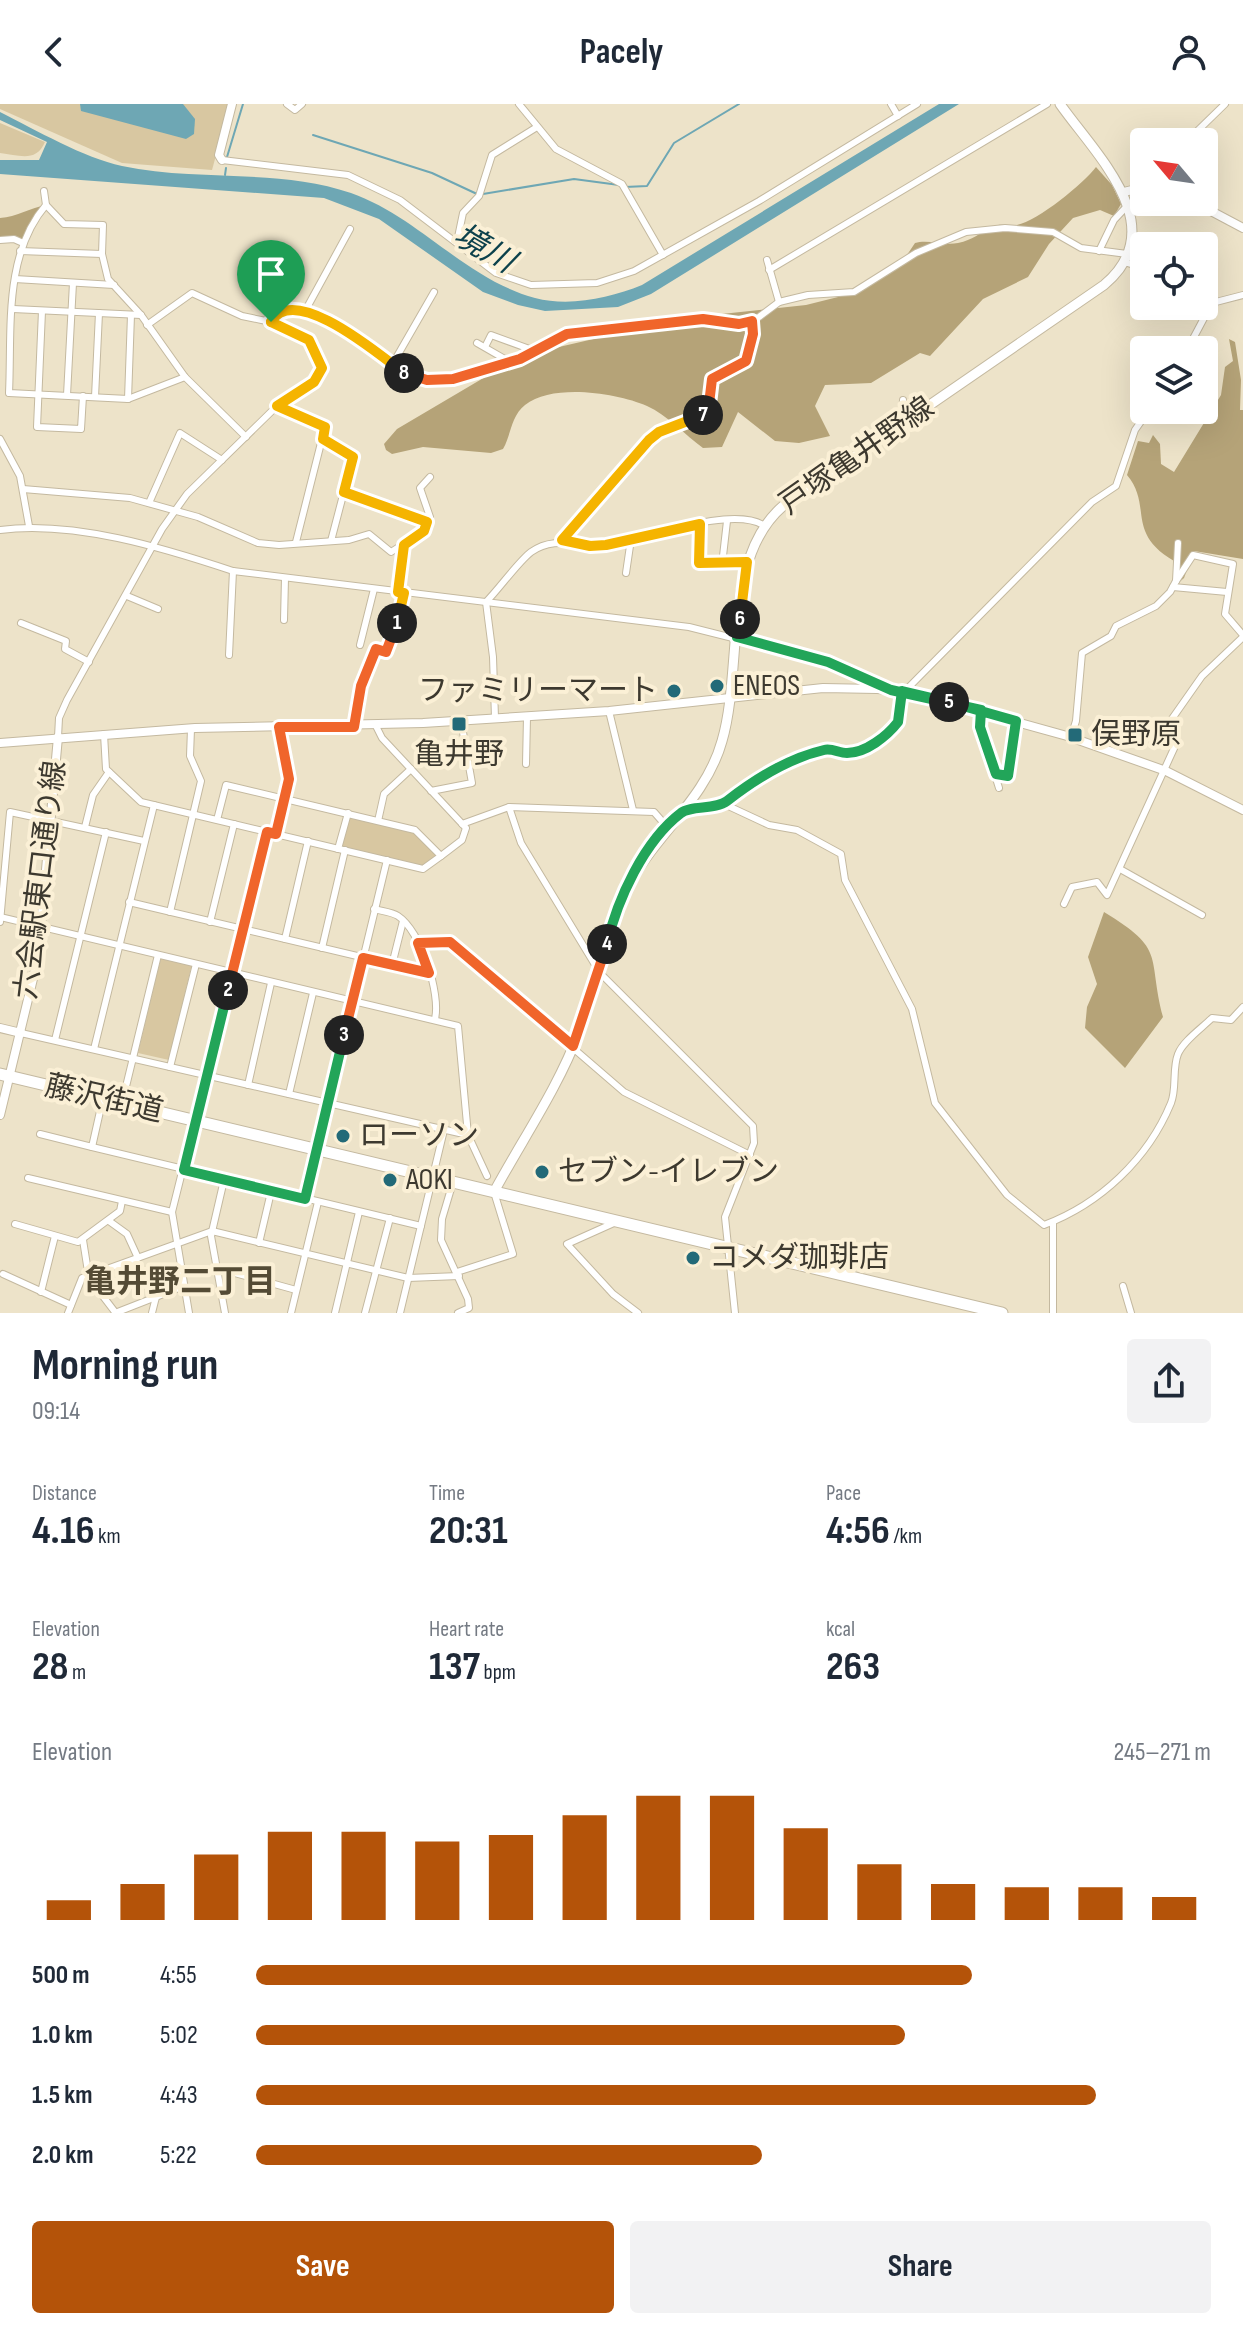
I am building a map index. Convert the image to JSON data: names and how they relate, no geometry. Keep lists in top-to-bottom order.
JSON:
{
  "streets": {
    "highway": ["藤沢街道"],
    "main road": ["戸塚亀井野線"],
    "street": ["六会駅東口通り線"]
  },
  "crossings": [
    ["戸塚亀井野線", "藤沢街道"],
    ["六会駅東口通り線", "藤沢街道"]
  ],
  "districts": ["亀井野二丁目"],
  "water": ["境川"],
  "places": {
    "other": [
      "ENEOS",
      "ファミリーマート",
      "ローソン",
      "セブン-イレブン",
      "AOKI",
      "コメダ珈琲店"
    ],
    "transit": ["亀井野", "俣野原"]
  },
  "north": "top left",
  "page": {
    "header": "Pacely",
    "pins": [
      "8",
      "7",
      "6",
      "1",
      "5",
      "4",
      "2",
      "3"
    ],
    "heading": ["Morning run", "09:14"],
    "stats": [
      ["Distance", "4.16 km"],
      ["Time", "20:31"],
      ["Pace", "4:56 /km"],
      ["Elevation", "28 m"],
      ["Heart rate", "137 bpm"],
      ["kcal", "263"]
    ],
    "chart": ["Elevation", "245–271 m"],
    "list": [
      {
        "name": "500 m",
        "note": "4:55"
      },
      {
        "name": "1.0 km",
        "note": "5:02"
      },
      {
        "name": "1.5 km",
        "note": "4:43"
      },
      {
        "name": "2.0 km",
        "note": "5:22"
      }
    ],
    "buttons": ["Save", "Share"]
  }
}
